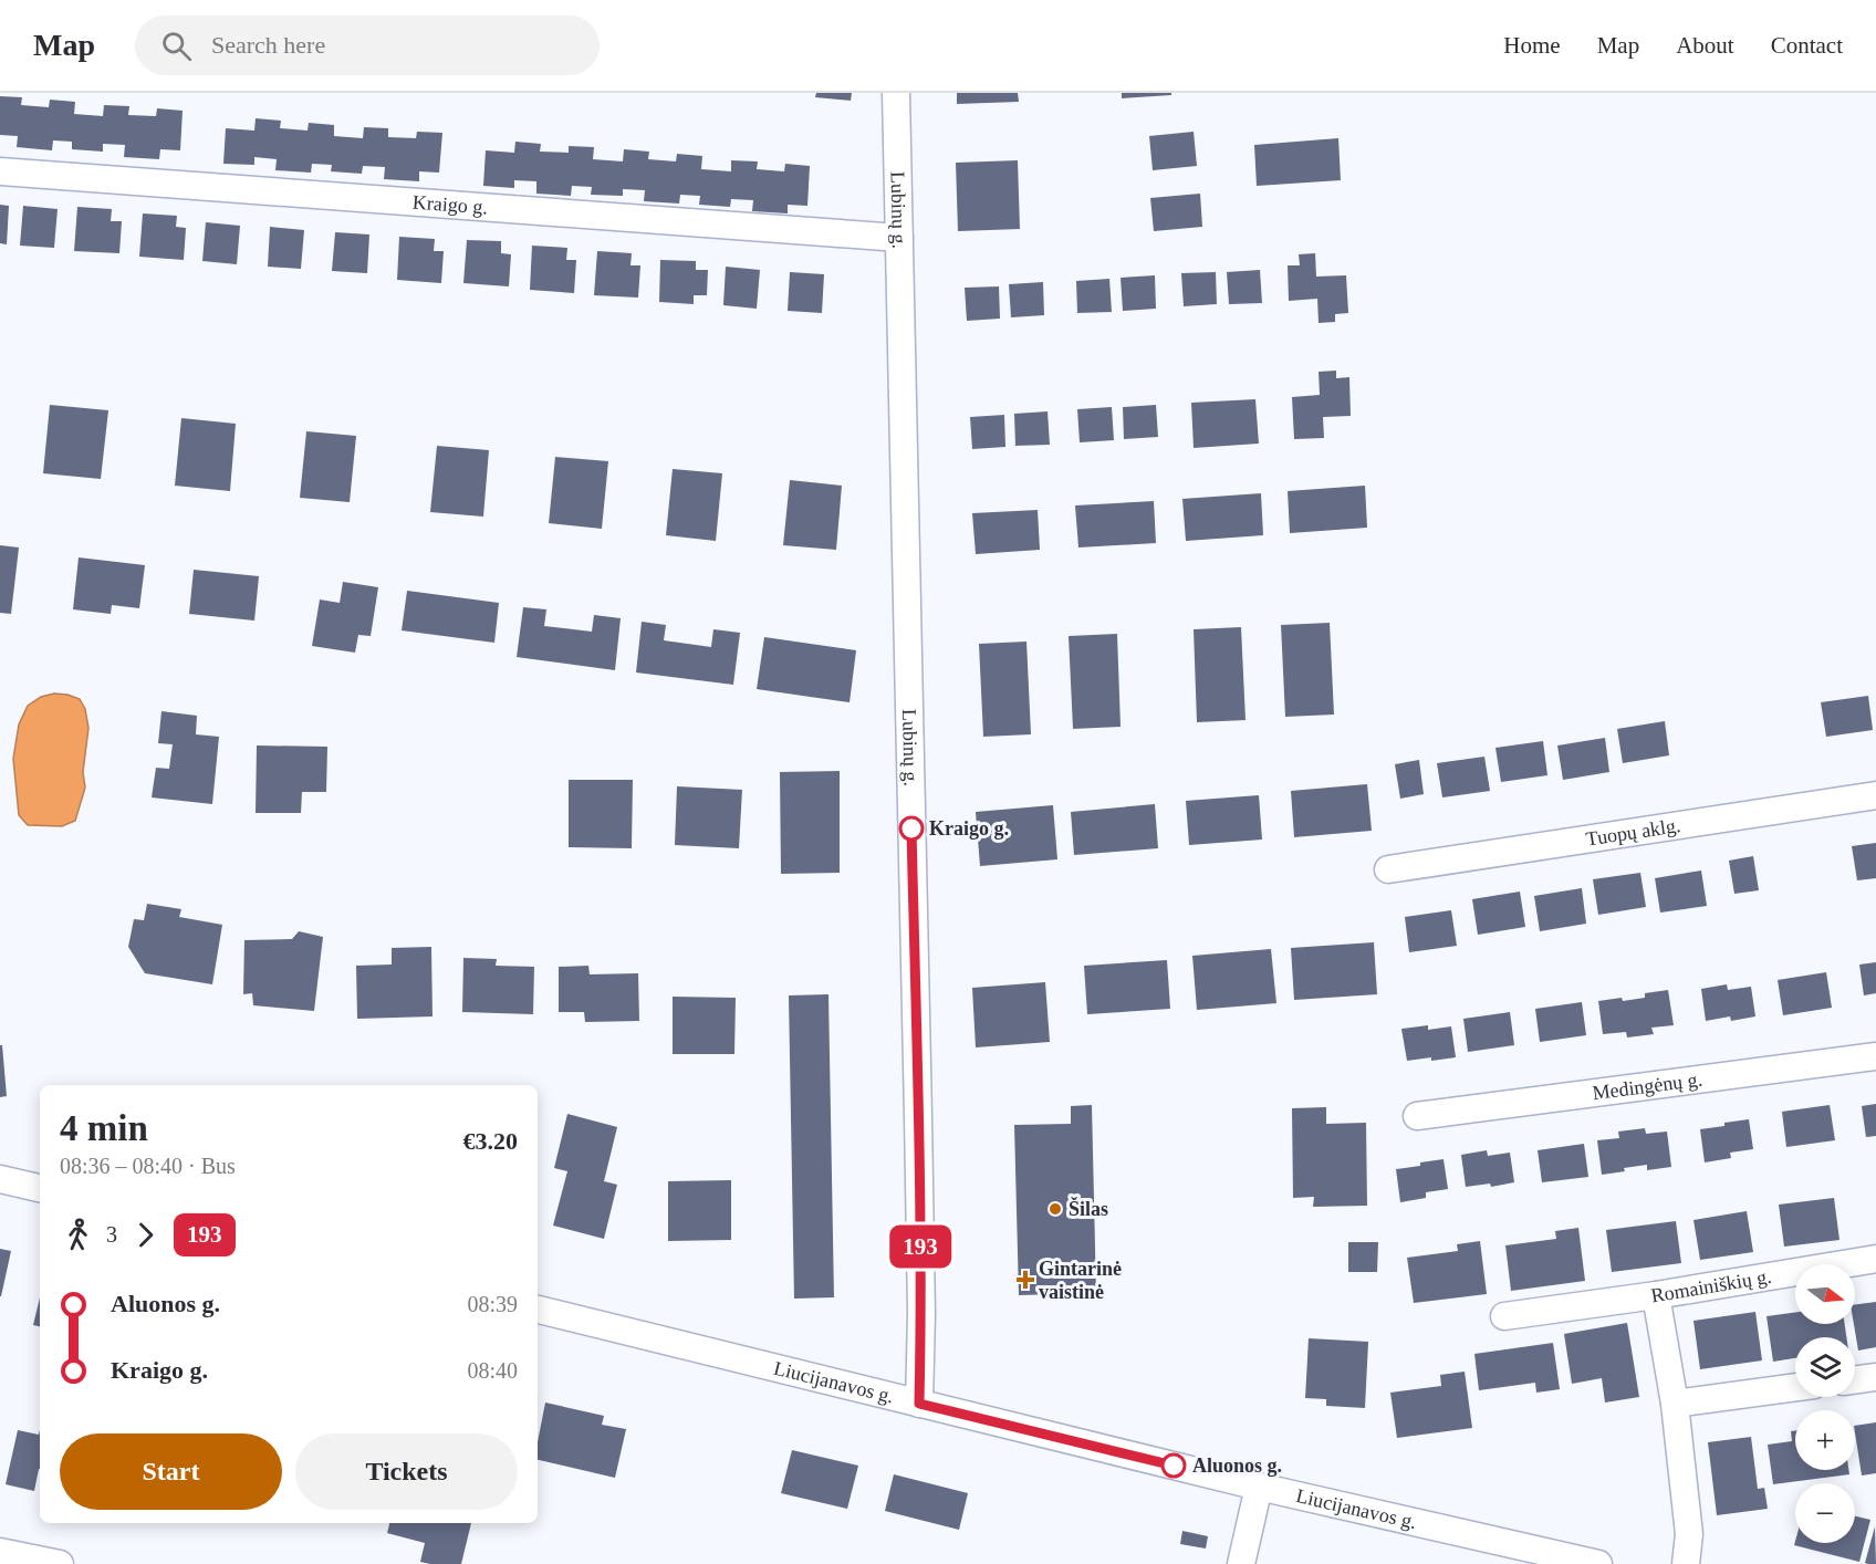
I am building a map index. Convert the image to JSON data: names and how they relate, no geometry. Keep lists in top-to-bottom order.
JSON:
{
  "streets": {
    "street": [
      "Kraigo g.",
      "Lubinų g.",
      "Tuopų aklg.",
      "Medingėnų g.",
      "Romainiškių g.",
      "Liucijanavos g."
    ]
  },
  "crossings": [
    ["Kraigo g.", "Lubinų g."],
    ["Lubinų g.", "Liucijanavos g."]
  ],
  "places": {
    "other": ["Kraigo g.", "Šilas", "Aluonos g."],
    "health": ["Gintarinė vaistinė"]
  },
  "lines": ["bus line 193"],
  "north": "right",
  "page": {
    "header": "Map",
    "search": "Search here",
    "nav": [
      "Home",
      "Map",
      "About",
      "Contact"
    ],
    "on_map": "193",
    "heading": ["4 min", "08:36 – 08:40 · Bus", "€3.20"],
    "legs": ["3", "193"],
    "map_buttons": ["+", "−"],
    "list": [
      {
        "name": "Aluonos g.",
        "value": "08:39"
      },
      {
        "name": "Kraigo g.",
        "value": "08:40"
      }
    ],
    "buttons": ["Start", "Tickets"]
  }
}
